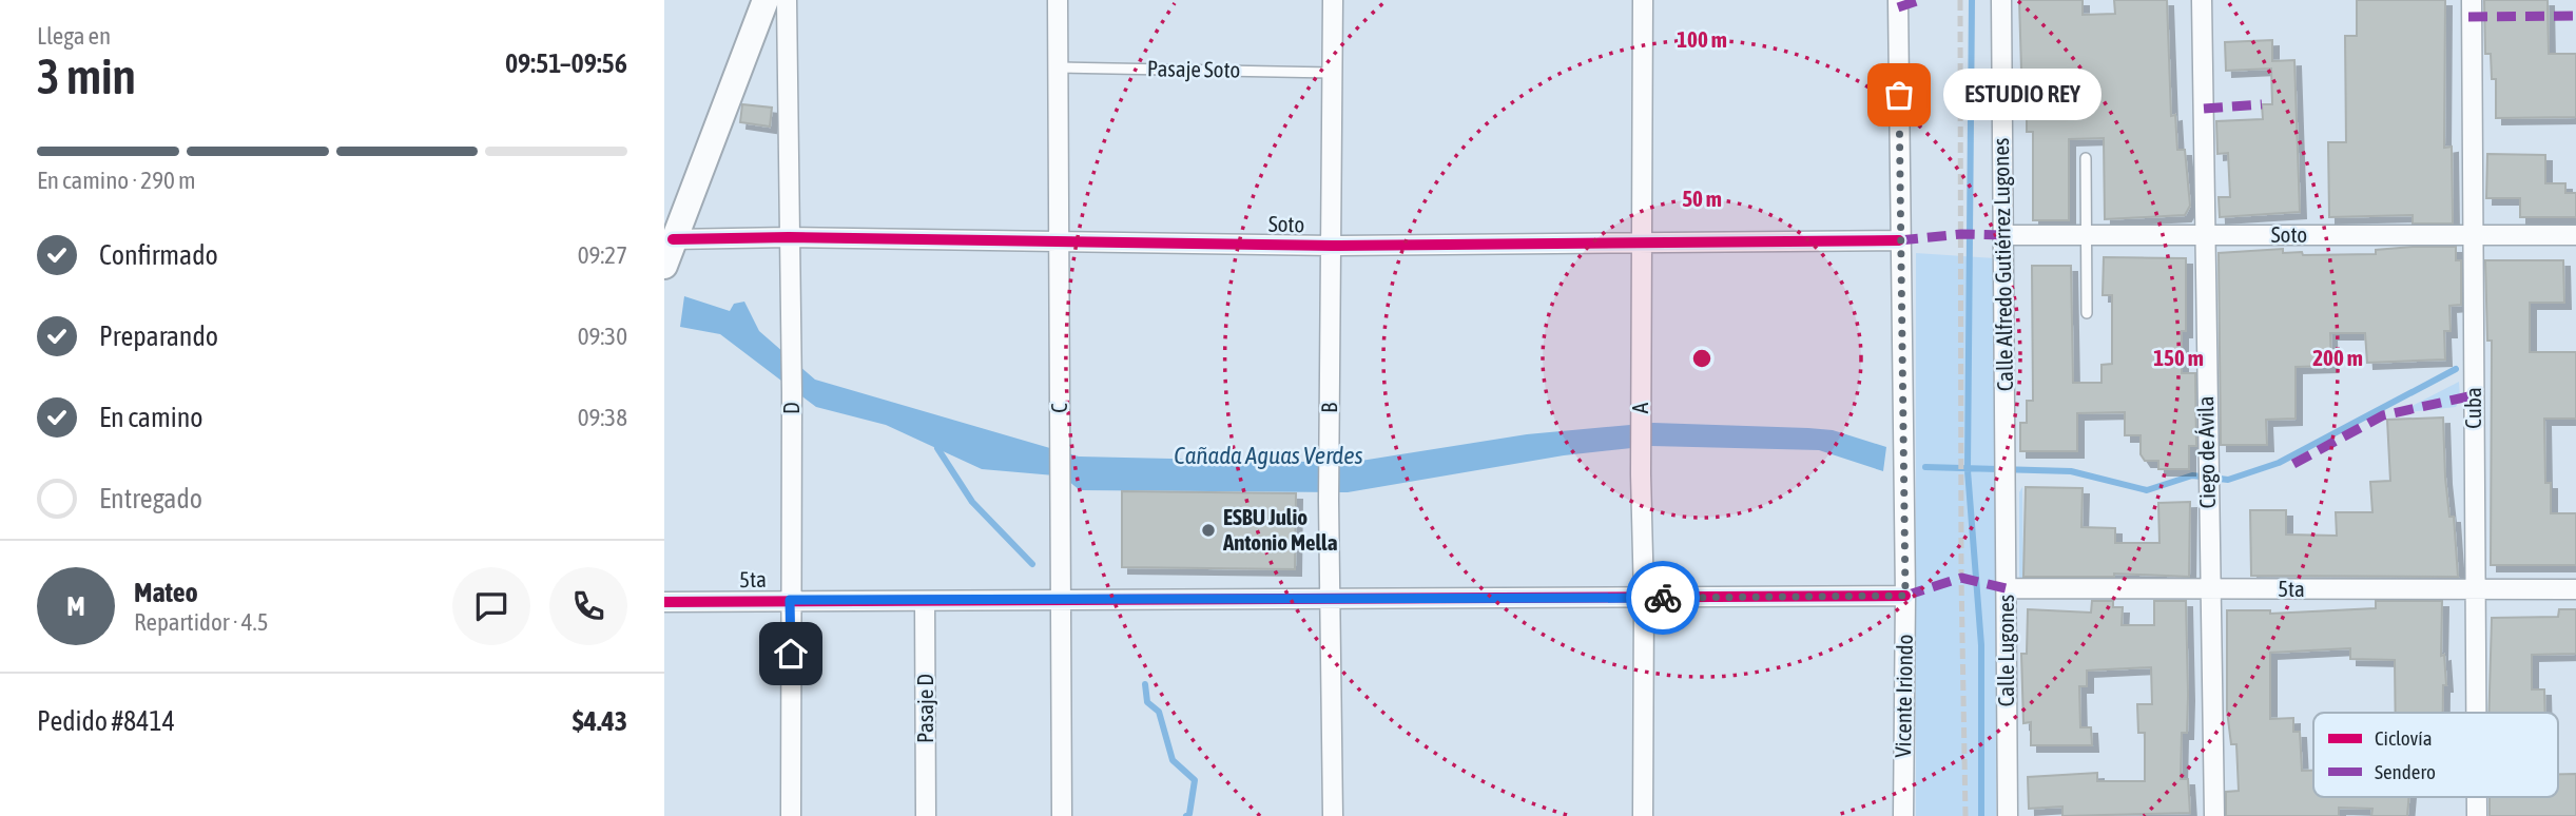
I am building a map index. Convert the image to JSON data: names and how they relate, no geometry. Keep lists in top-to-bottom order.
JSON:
{
  "streets": {
    "street": [
      "Soto",
      "Calle Alfredo Gutiérrez Lugones",
      "D",
      "C",
      "B",
      "A",
      "Cuba",
      "Ciego de Ávila",
      "5ta",
      "Calle Lugones",
      "Vicente Iriondo",
      "Pasaje D"
    ],
    "lane": ["Pasaje Soto"]
  },
  "crossings": [
    ["Pasaje Soto", "C"],
    ["Pasaje Soto", "B"],
    ["Soto", "Calle Alfredo Gutiérrez Lugones"],
    ["Soto", "D"],
    ["Soto", "C"],
    ["Soto", "B"],
    ["Soto", "A"],
    ["Soto", "Cuba"],
    ["Soto", "Ciego de Ávila"],
    ["Soto", "Vicente Iriondo"],
    ["Calle Alfredo Gutiérrez Lugones", "Calle Lugones"],
    ["D", "5ta"],
    ["C", "5ta"],
    ["B", "5ta"],
    ["A", "5ta"],
    ["Cuba", "5ta"],
    ["Ciego de Ávila", "5ta"],
    ["5ta", "Calle Lugones"],
    ["5ta", "Vicente Iriondo"],
    ["5ta", "Pasaje D"]
  ],
  "water": ["Cañada Aguas Verdes"],
  "places": ["ESTUDIO REY", "ESBU Julio Antonio Mella"],
  "legend": ["Ciclovía", "Sendero"],
  "page": {
    "heading": ["3 min", "Llega en", "09:51–09:56"],
    "panel": [
      "Mateo",
      "Repartidor · 4.5",
      "Pedido #8414",
      "$4.43"
    ],
    "bubble": "ESTUDIO REY",
    "bar": "En camino · 290 m",
    "list": [
      ["Confirmado", "09:27"],
      ["Preparando", "09:30"],
      ["En camino", "09:38"],
      "Entregado"
    ],
    "round": "M"
  },
  "rings": [
    "100 m",
    "50 m",
    "150 m",
    "200 m"
  ]
}
